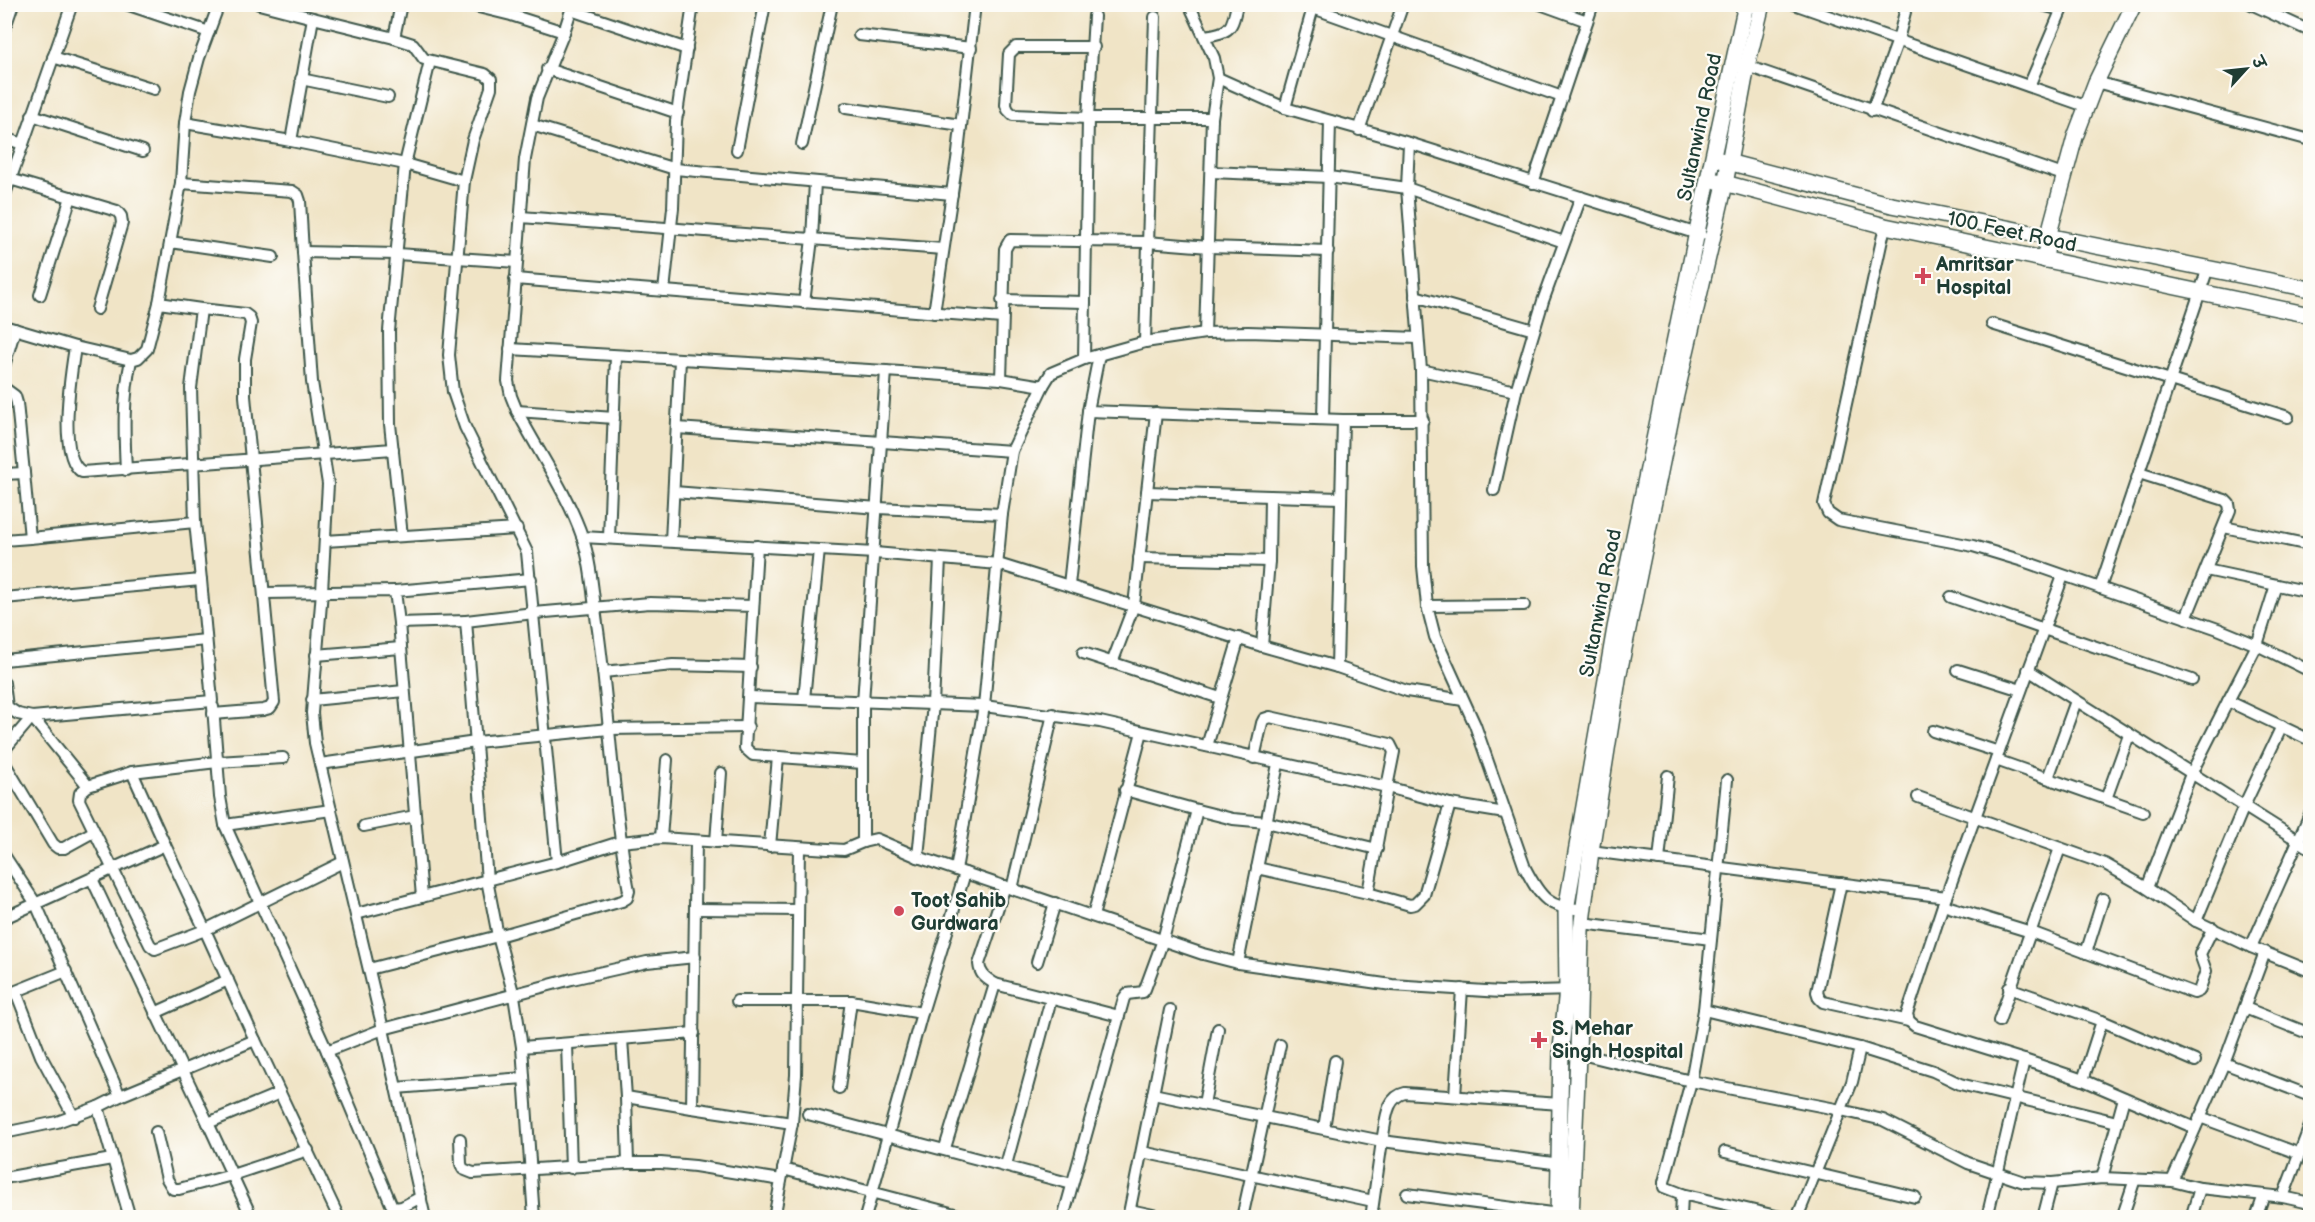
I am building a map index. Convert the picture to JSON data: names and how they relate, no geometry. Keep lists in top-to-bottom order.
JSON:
{
  "streets": {
    "main road": ["Sultanwind Road", "100 Feet Road"]
  },
  "crossings": [
    ["Sultanwind Road", "100 Feet Road"]
  ],
  "places": {
    "health": ["Amritsar Hospital", "S. Mehar Singh Hospital"],
    "other": ["Toot Sahib Gurdwara"]
  },
  "north": "top right"
}
